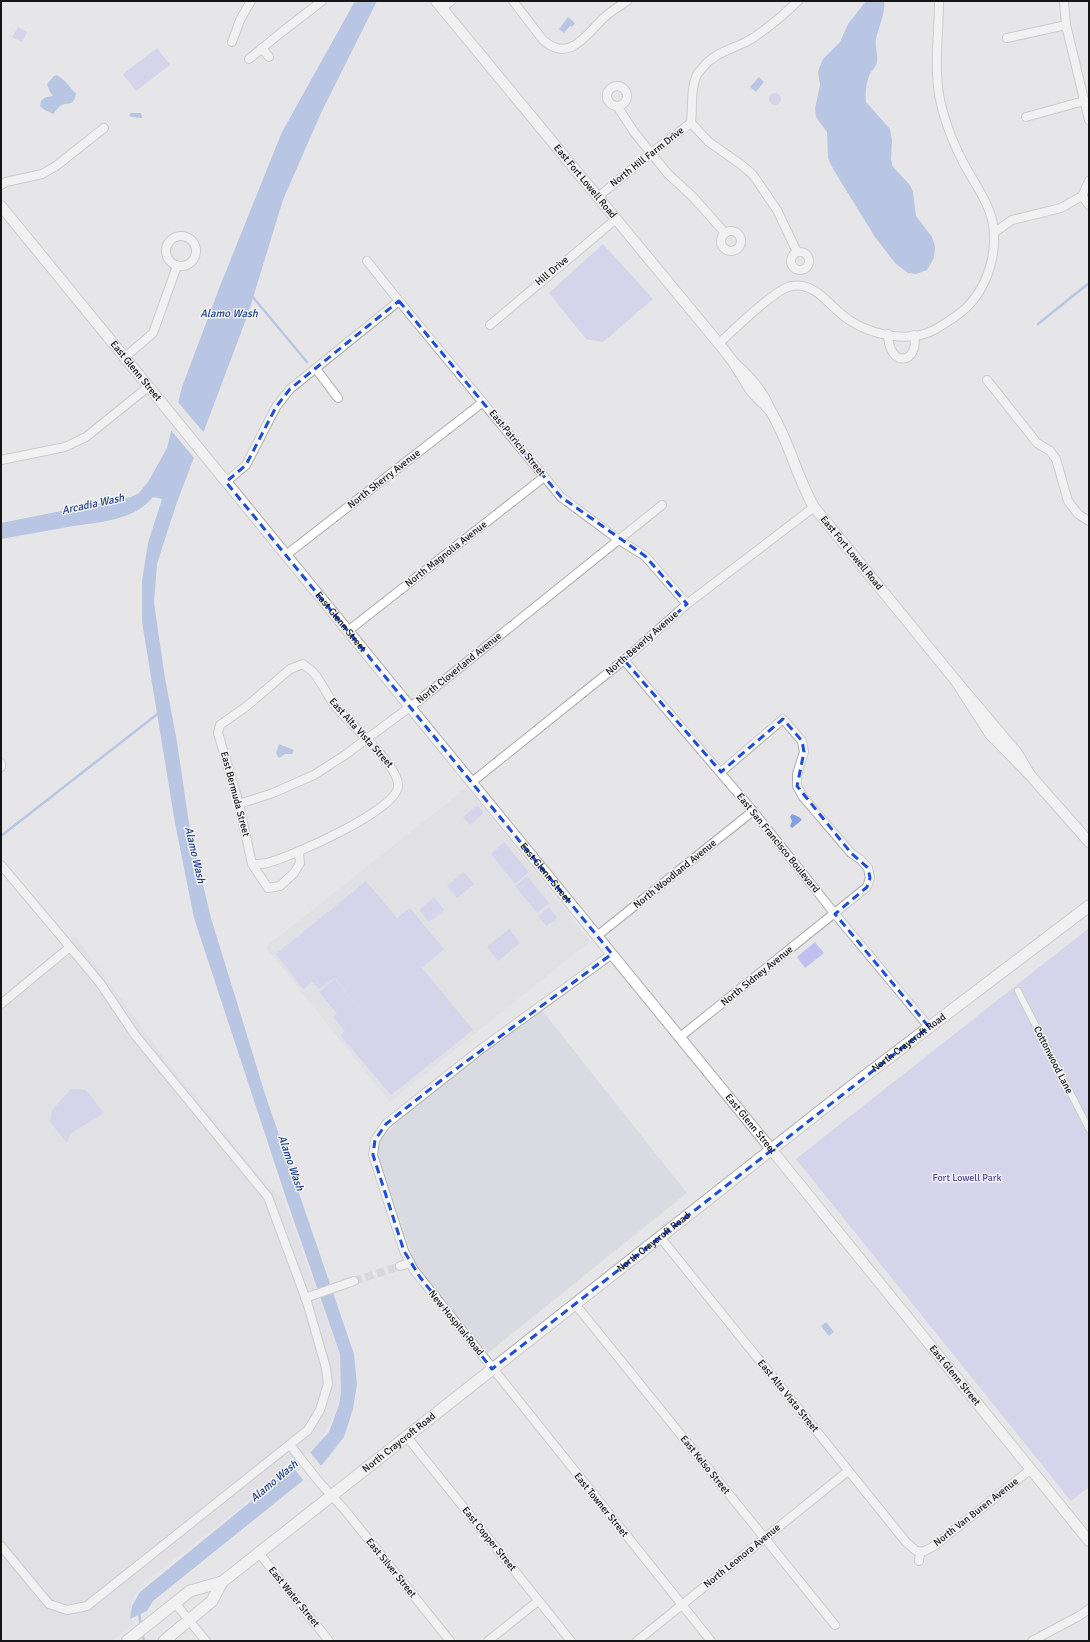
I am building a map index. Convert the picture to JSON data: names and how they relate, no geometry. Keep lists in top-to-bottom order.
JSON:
{
  "streets": {
    "main road": ["North Craycroft Road"],
    "street": [
      "North Hill Farm Drive",
      "East Fort Lowell Road",
      "Hill Drive",
      "East Glenn Street",
      "East Patricia Street",
      "North Sherry Avenue",
      "North Magnolia Avenue",
      "North Beverly Avenue",
      "North Cloverland Avenue",
      "East Alta Vista Street",
      "East Bermuda Street",
      "East San Francisco Boulevard",
      "North Woodland Avenue",
      "North Sidney Avenue",
      "Cottonwood Lane",
      "New Hospital Road",
      "East Kelso Street",
      "East Towner Street",
      "North Van Buren Avenue",
      "East Copper Street",
      "North Leonora Avenue",
      "East Silver Street",
      "East Water Street"
    ]
  },
  "crossings": [
    ["North Hill Farm Drive", "East Fort Lowell Road"],
    ["East Fort Lowell Road", "Hill Drive"],
    ["East Fort Lowell Road", "North Beverly Avenue"],
    ["East Glenn Street", "North Sherry Avenue"],
    ["East Glenn Street", "North Magnolia Avenue"],
    ["East Glenn Street", "North Beverly Avenue"],
    ["East Glenn Street", "North Cloverland Avenue"],
    ["East Glenn Street", "North Woodland Avenue"],
    ["East Glenn Street", "North Sidney Avenue"],
    ["East Glenn Street", "North Craycroft Road"],
    ["East Glenn Street", "New Hospital Road"],
    ["East Glenn Street", "North Van Buren Avenue"],
    ["East Patricia Street", "North Sherry Avenue"],
    ["East Patricia Street", "North Magnolia Avenue"],
    ["East Patricia Street", "North Beverly Avenue"],
    ["East Patricia Street", "North Cloverland Avenue"],
    ["North Beverly Avenue", "East San Francisco Boulevard"],
    ["North Cloverland Avenue", "East Alta Vista Street"],
    ["North Cloverland Avenue", "East Bermuda Street"],
    ["East Alta Vista Street", "East Bermuda Street"],
    ["East Alta Vista Street", "North Craycroft Road"],
    ["East Alta Vista Street", "North Van Buren Avenue"],
    ["East Alta Vista Street", "North Leonora Avenue"],
    ["East San Francisco Boulevard", "North Woodland Avenue"],
    ["East San Francisco Boulevard", "North Sidney Avenue"],
    ["East San Francisco Boulevard", "North Craycroft Road"],
    ["North Craycroft Road", "New Hospital Road"],
    ["North Craycroft Road", "East Kelso Street"],
    ["North Craycroft Road", "East Towner Street"],
    ["North Craycroft Road", "East Copper Street"],
    ["North Craycroft Road", "East Silver Street"],
    ["North Craycroft Road", "East Water Street"],
    ["New Hospital Road", "East Towner Street"],
    ["East Kelso Street", "North Leonora Avenue"],
    ["East Towner Street", "North Leonora Avenue"]
  ],
  "water": ["Alamo Wash", "Arcadia Wash"],
  "parks": ["Fort Lowell Park"]
}
